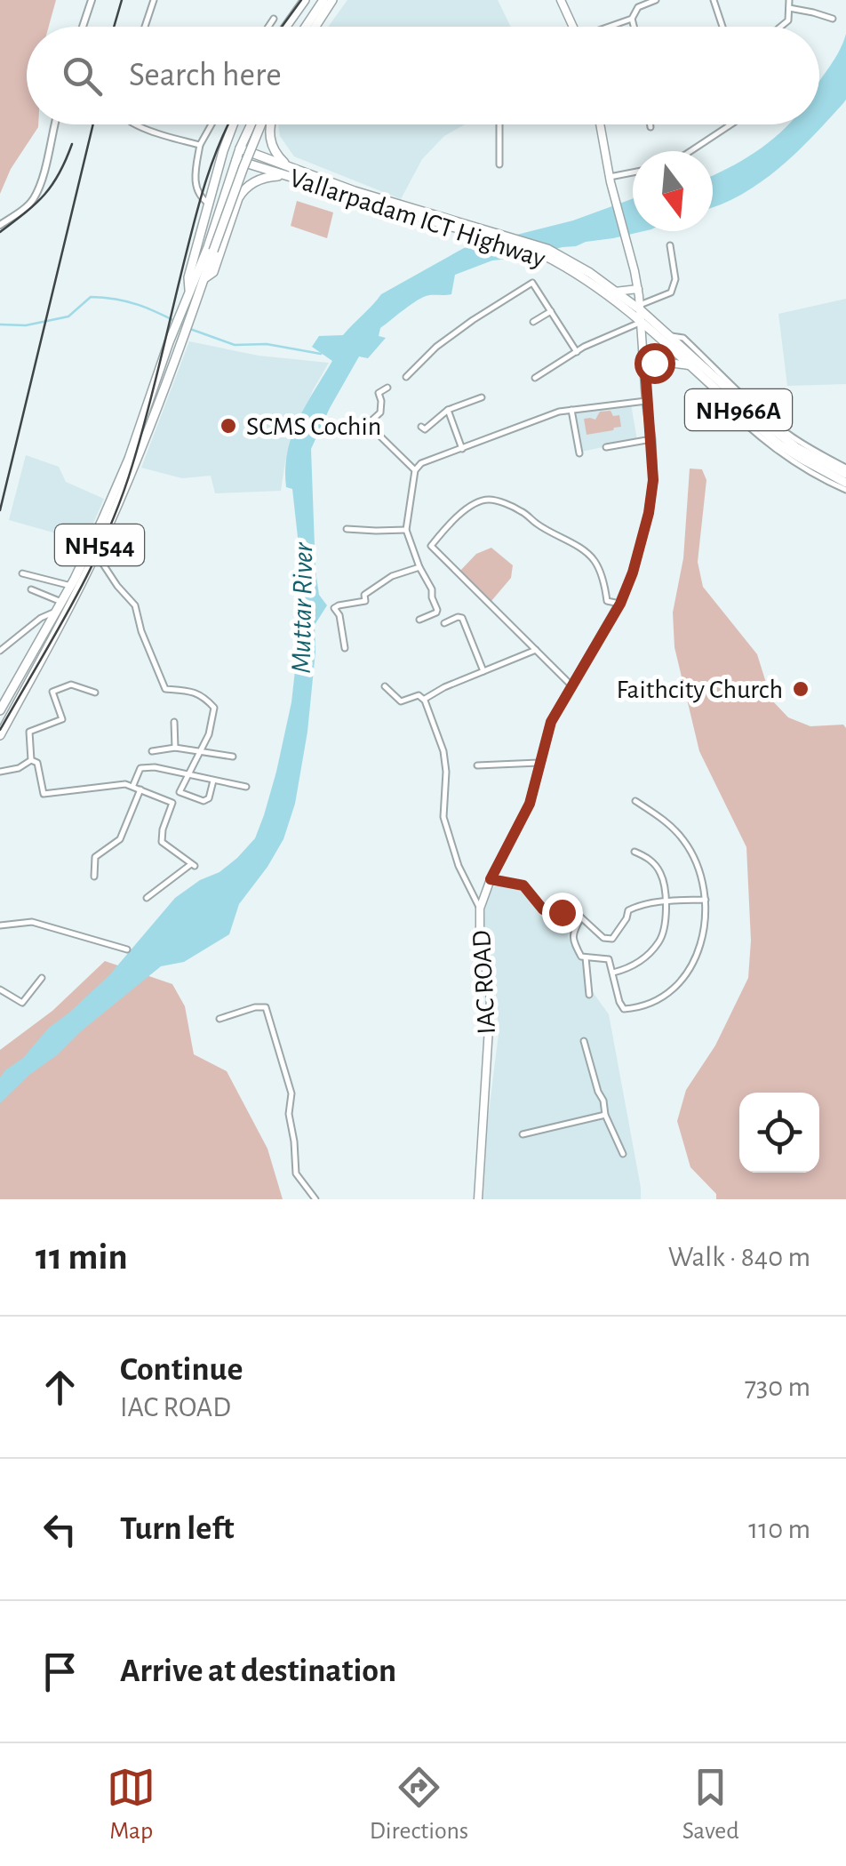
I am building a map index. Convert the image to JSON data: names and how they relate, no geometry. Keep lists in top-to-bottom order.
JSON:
{
  "streets": {
    "highway": ["Vallarpadam ICT Highway", "NH966A", "NH544"],
    "main road": ["IAC ROAD"]
  },
  "crossings": [
    ["Vallarpadam ICT Highway", "IAC ROAD"]
  ],
  "water": ["Muttar River"],
  "places": ["SCMS Cochin", "Faithcity Church"],
  "north": "bottom",
  "page": {
    "search": "Search here",
    "heading": ["11 min", "Walk · 840 m"],
    "list": [
      ["Continue", "IAC ROAD", "730 m"],
      ["Turn left", "110 m"],
      "Arrive at destination"
    ],
    "nav": ["Map", "Directions", "Saved"]
  }
}
